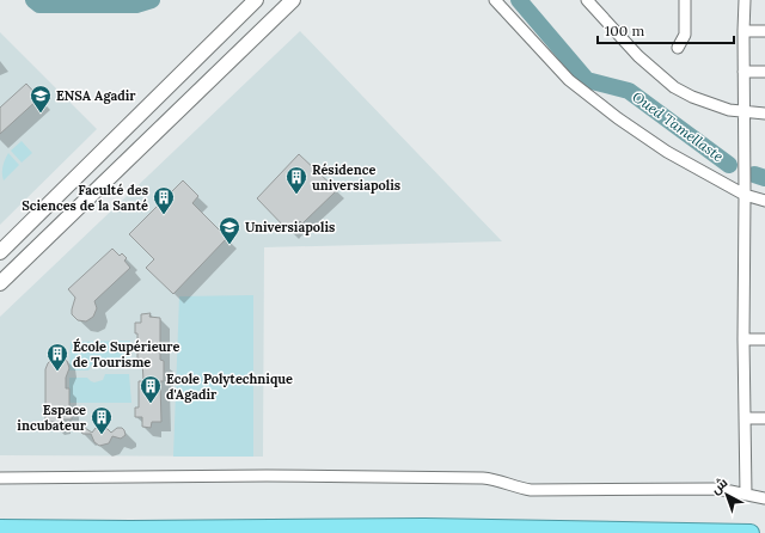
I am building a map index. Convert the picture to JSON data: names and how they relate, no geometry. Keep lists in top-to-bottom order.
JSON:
{
  "water": ["Oued Tamellaste"],
  "places": {
    "school or university": ["ENSA Agadir", "Universiapolis"],
    "building": [
      "Résidence universiapolis",
      "Faculté des Sciences de la Santé",
      "École Supérieure de Tourisme",
      "Ecole Polytechnique d'Agadir",
      "Espace incubateur"
    ]
  },
  "scale_bar": "100 m",
  "north": "top left"
}
